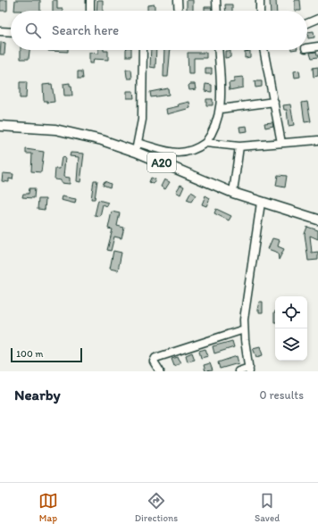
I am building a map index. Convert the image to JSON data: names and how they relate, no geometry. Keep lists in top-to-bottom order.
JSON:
{
  "streets": {
    "main road": ["A20"]
  },
  "scale_bar": "100 m",
  "page": {
    "search": "Search here",
    "scale": "100 m",
    "heading": ["Nearby", "0 results"],
    "nav": ["Map", "Directions", "Saved"]
  }
}
